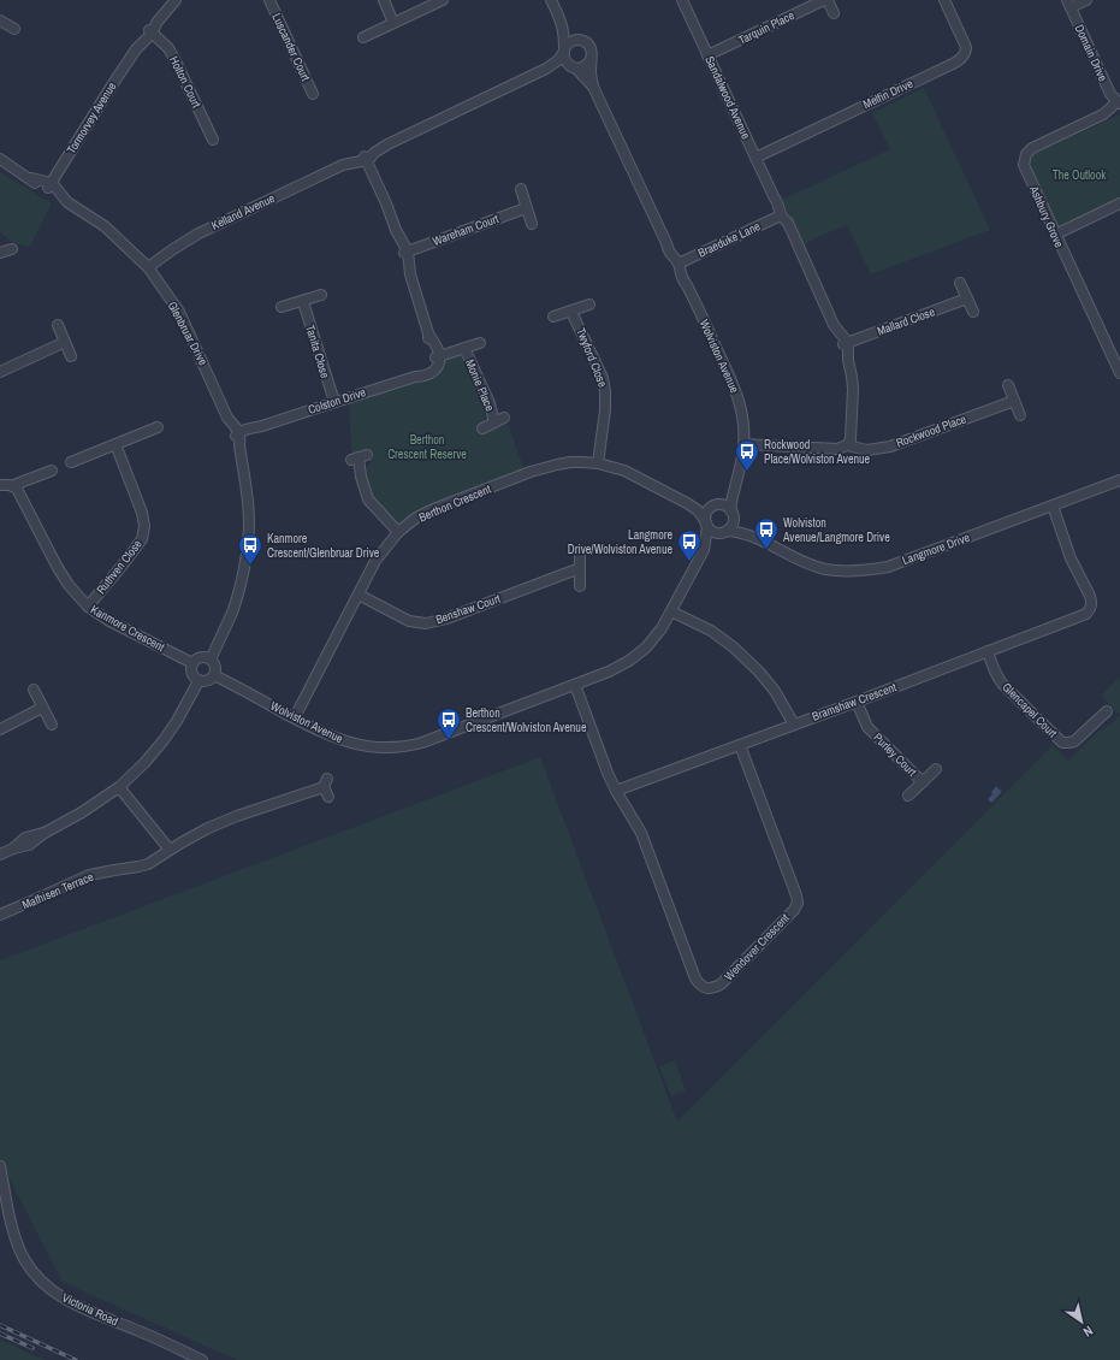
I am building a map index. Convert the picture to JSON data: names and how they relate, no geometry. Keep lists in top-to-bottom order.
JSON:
{
  "streets": {
    "street": [
      "Tarquin Place",
      "Luscander Court",
      "Domain Drive",
      "Holton Court",
      "Melfin Drive",
      "Sandalwood Avenue",
      "Tormorvey Avenue",
      "Kelland Avenue",
      "Ashbury Grove",
      "Wareham Court",
      "Braeduke Lane",
      "Mallard Close",
      "Glenbruar Drive",
      "Tanita Close",
      "Wolviston Avenue",
      "Twyford Close",
      "Monie Place",
      "Colston Drive",
      "Rockwood Place",
      "Berthon Crescent",
      "Langmore Drive",
      "Ruthven Close",
      "Benshaw Court",
      "Kanmore Crescent",
      "Bramshaw Crescent",
      "Glencapel Court",
      "Purley Court",
      "Mathisen Terrace",
      "Wendover Crescent",
      "Victoria Road"
    ]
  },
  "crossings": [
    ["Tarquin Place", "Sandalwood Avenue"],
    ["Domain Drive", "Ashbury Grove"],
    ["Holton Court", "Tormorvey Avenue"],
    ["Melfin Drive", "Sandalwood Avenue"],
    ["Sandalwood Avenue", "Braeduke Lane"],
    ["Sandalwood Avenue", "Mallard Close"],
    ["Sandalwood Avenue", "Rockwood Place"],
    ["Tormorvey Avenue", "Glenbruar Drive"],
    ["Kelland Avenue", "Glenbruar Drive"],
    ["Kelland Avenue", "Wolviston Avenue"],
    ["Braeduke Lane", "Wolviston Avenue"],
    ["Glenbruar Drive", "Wolviston Avenue"],
    ["Glenbruar Drive", "Colston Drive"],
    ["Glenbruar Drive", "Kanmore Crescent"],
    ["Tanita Close", "Colston Drive"],
    ["Wolviston Avenue", "Berthon Crescent"],
    ["Wolviston Avenue", "Langmore Drive"],
    ["Wolviston Avenue", "Kanmore Crescent"],
    ["Twyford Close", "Berthon Crescent"],
    ["Monie Place", "Colston Drive"],
    ["Berthon Crescent", "Langmore Drive"],
    ["Berthon Crescent", "Benshaw Court"],
    ["Langmore Drive", "Bramshaw Crescent"],
    ["Ruthven Close", "Kanmore Crescent"],
    ["Bramshaw Crescent", "Glencapel Court"],
    ["Bramshaw Crescent", "Purley Court"],
    ["Bramshaw Crescent", "Wendover Crescent"]
  ],
  "parks": ["The Outlook", "Berthon Crescent Reserve"],
  "places": {
    "bus stop": [
      "Rockwood Place/Wolviston Avenue",
      "Wolviston Avenue/Langmore Drive",
      "Langmore Drive/Wolviston Avenue",
      "Kanmore Crescent/Glenbruar Drive",
      "Berthon Crescent/Wolviston Avenue"
    ]
  },
  "north": "bottom right"
}
